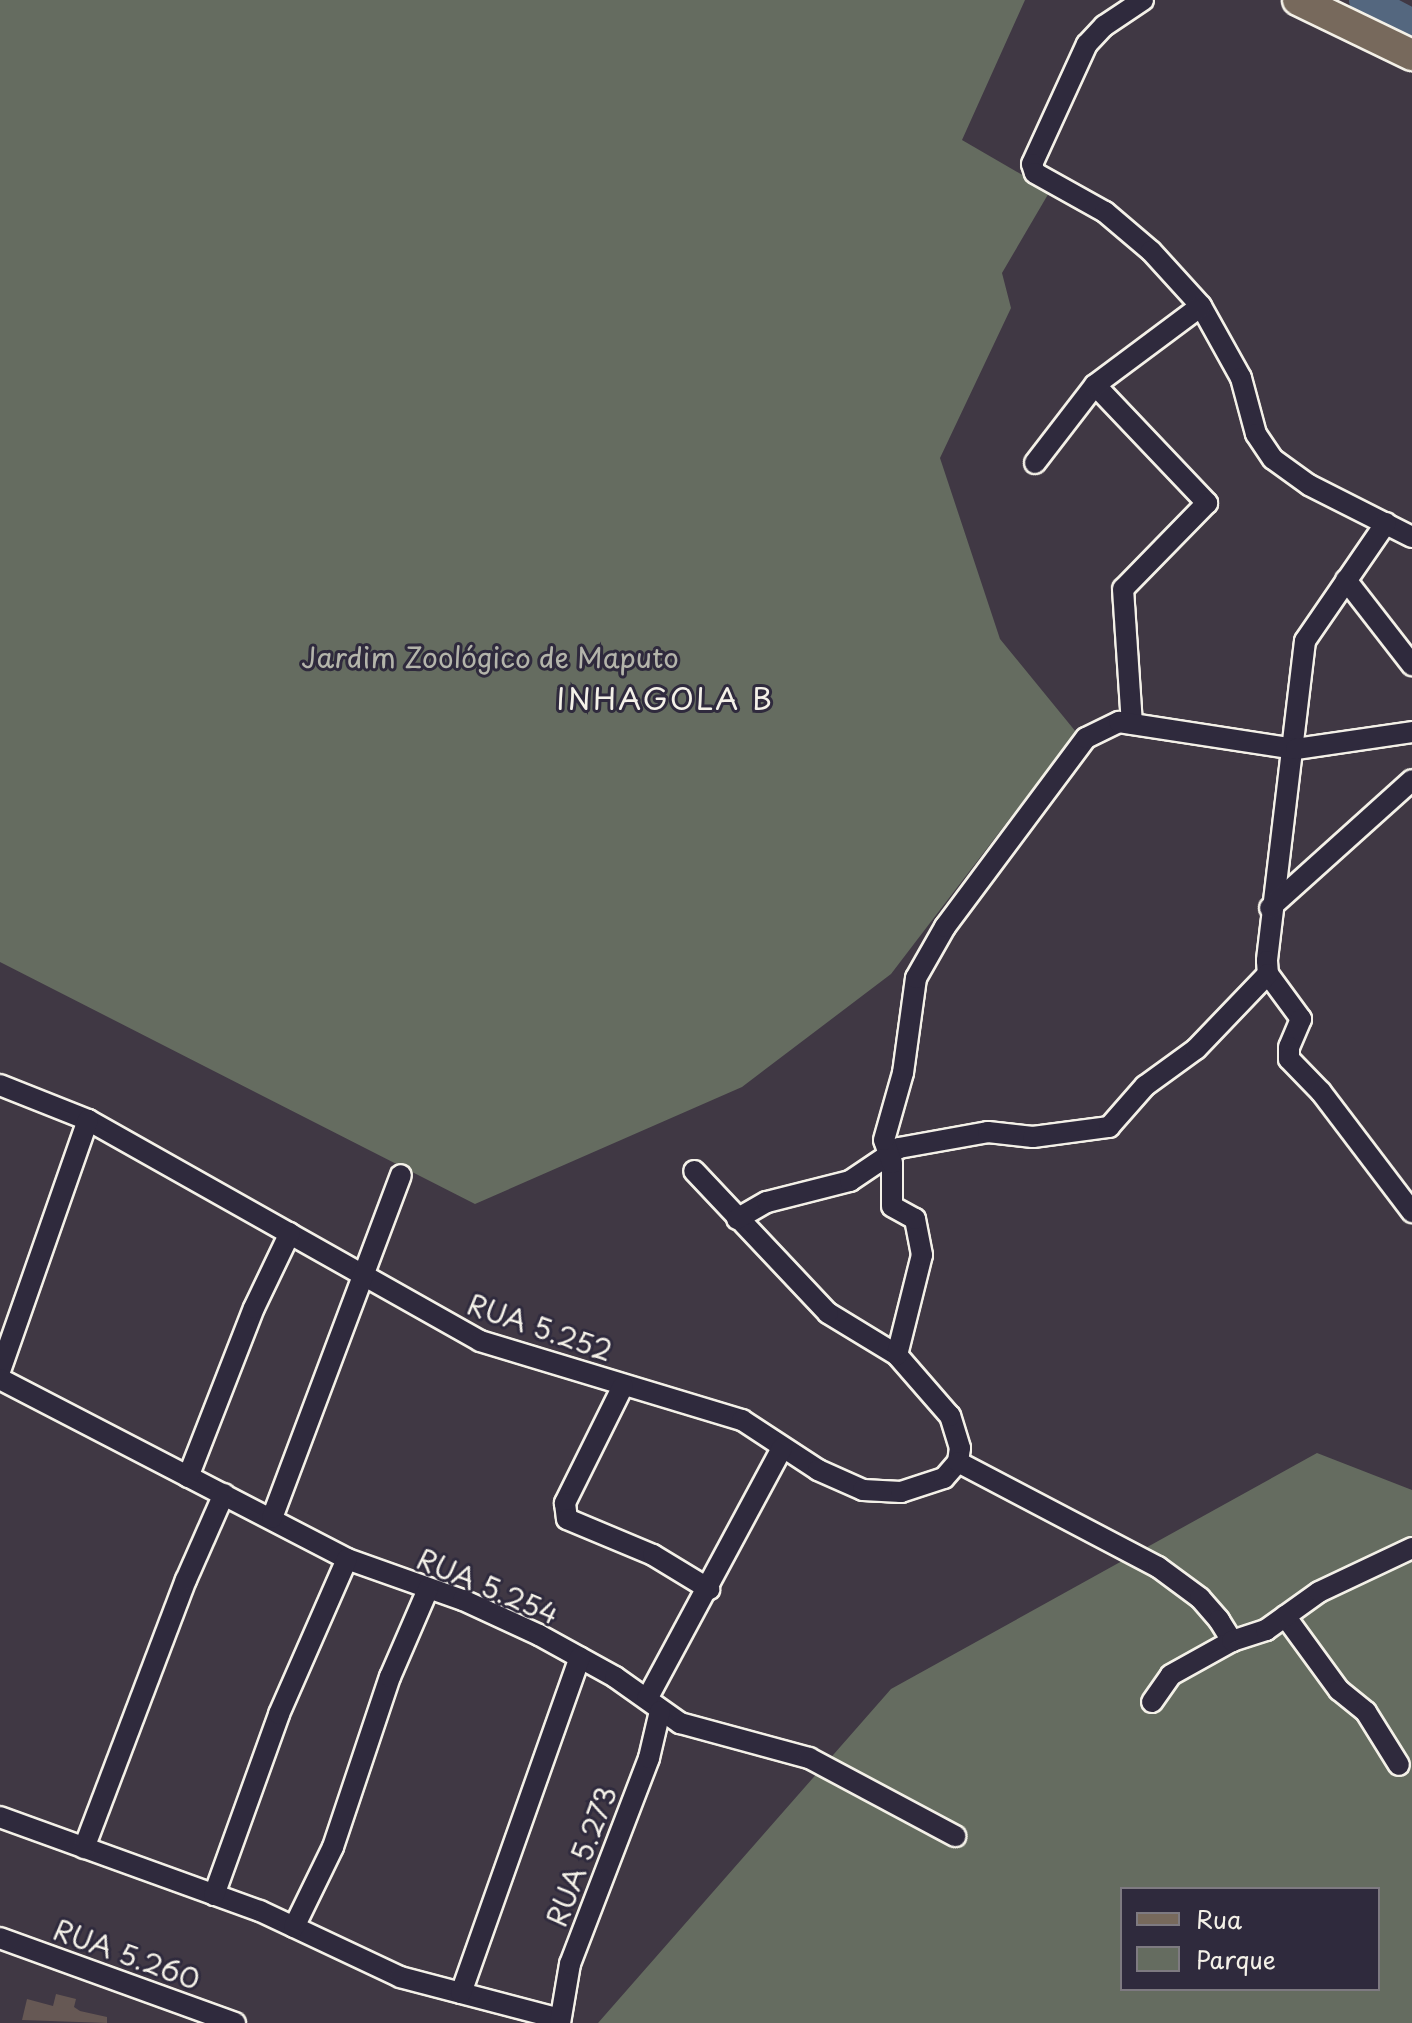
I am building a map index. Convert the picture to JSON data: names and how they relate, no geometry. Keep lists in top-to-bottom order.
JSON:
{
  "streets": {
    "street": [
      "RUA 5.252",
      "RUA 5.254",
      "RUA 5.273",
      "RUA 5.260"
    ]
  },
  "crossings": [
    ["RUA 5.252", "RUA 5.273"],
    ["RUA 5.254", "RUA 5.273"]
  ],
  "districts": ["INHAGOLA B"],
  "parks": ["Jardim Zoológico de Maputo"],
  "legend": ["Rua", "Parque"]
}
